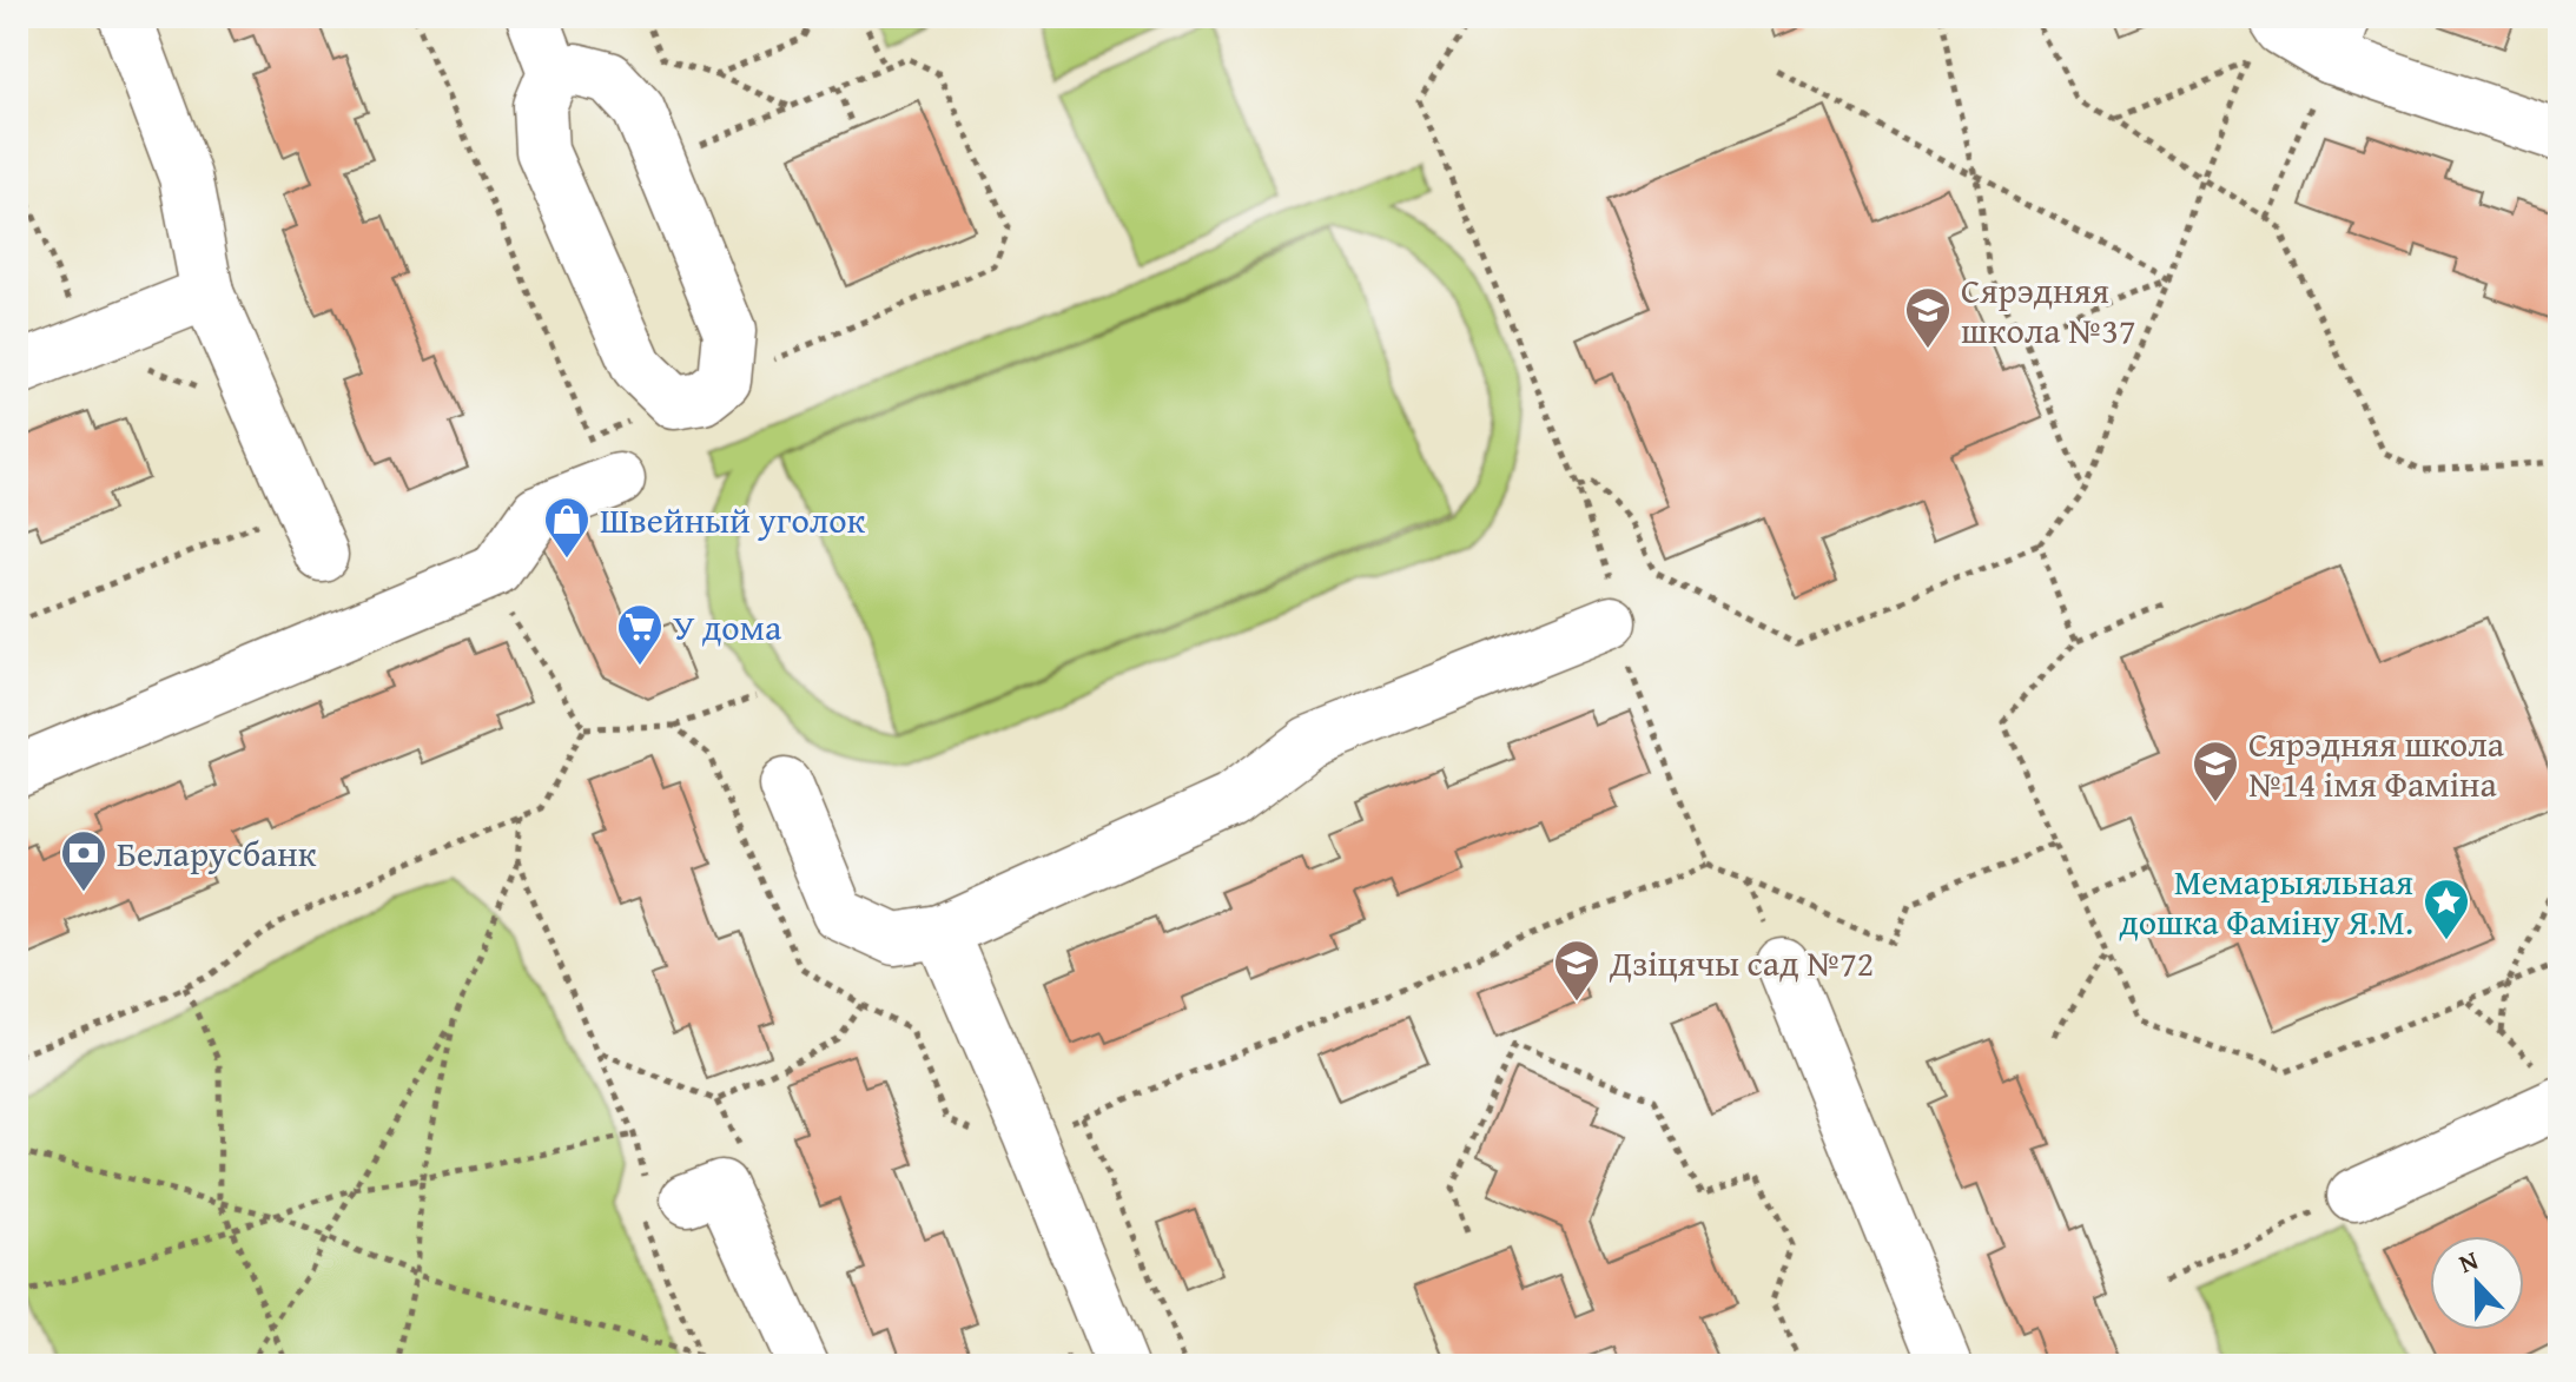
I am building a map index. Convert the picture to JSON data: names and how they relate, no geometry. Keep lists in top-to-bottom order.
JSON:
{
  "places": {
    "school or university": ["Сярэдняя школа №37", "Сярэдняя школа №14 імя Фаміна", "Дзіцячы сад №72"],
    "shop": ["Швейный уголок"],
    "supermarket": ["У дома"],
    "bank": ["Беларусбанк"],
    "place": ["Мемарыяльная дошка Фаміну Я.М."]
  },
  "north": "top"
}
